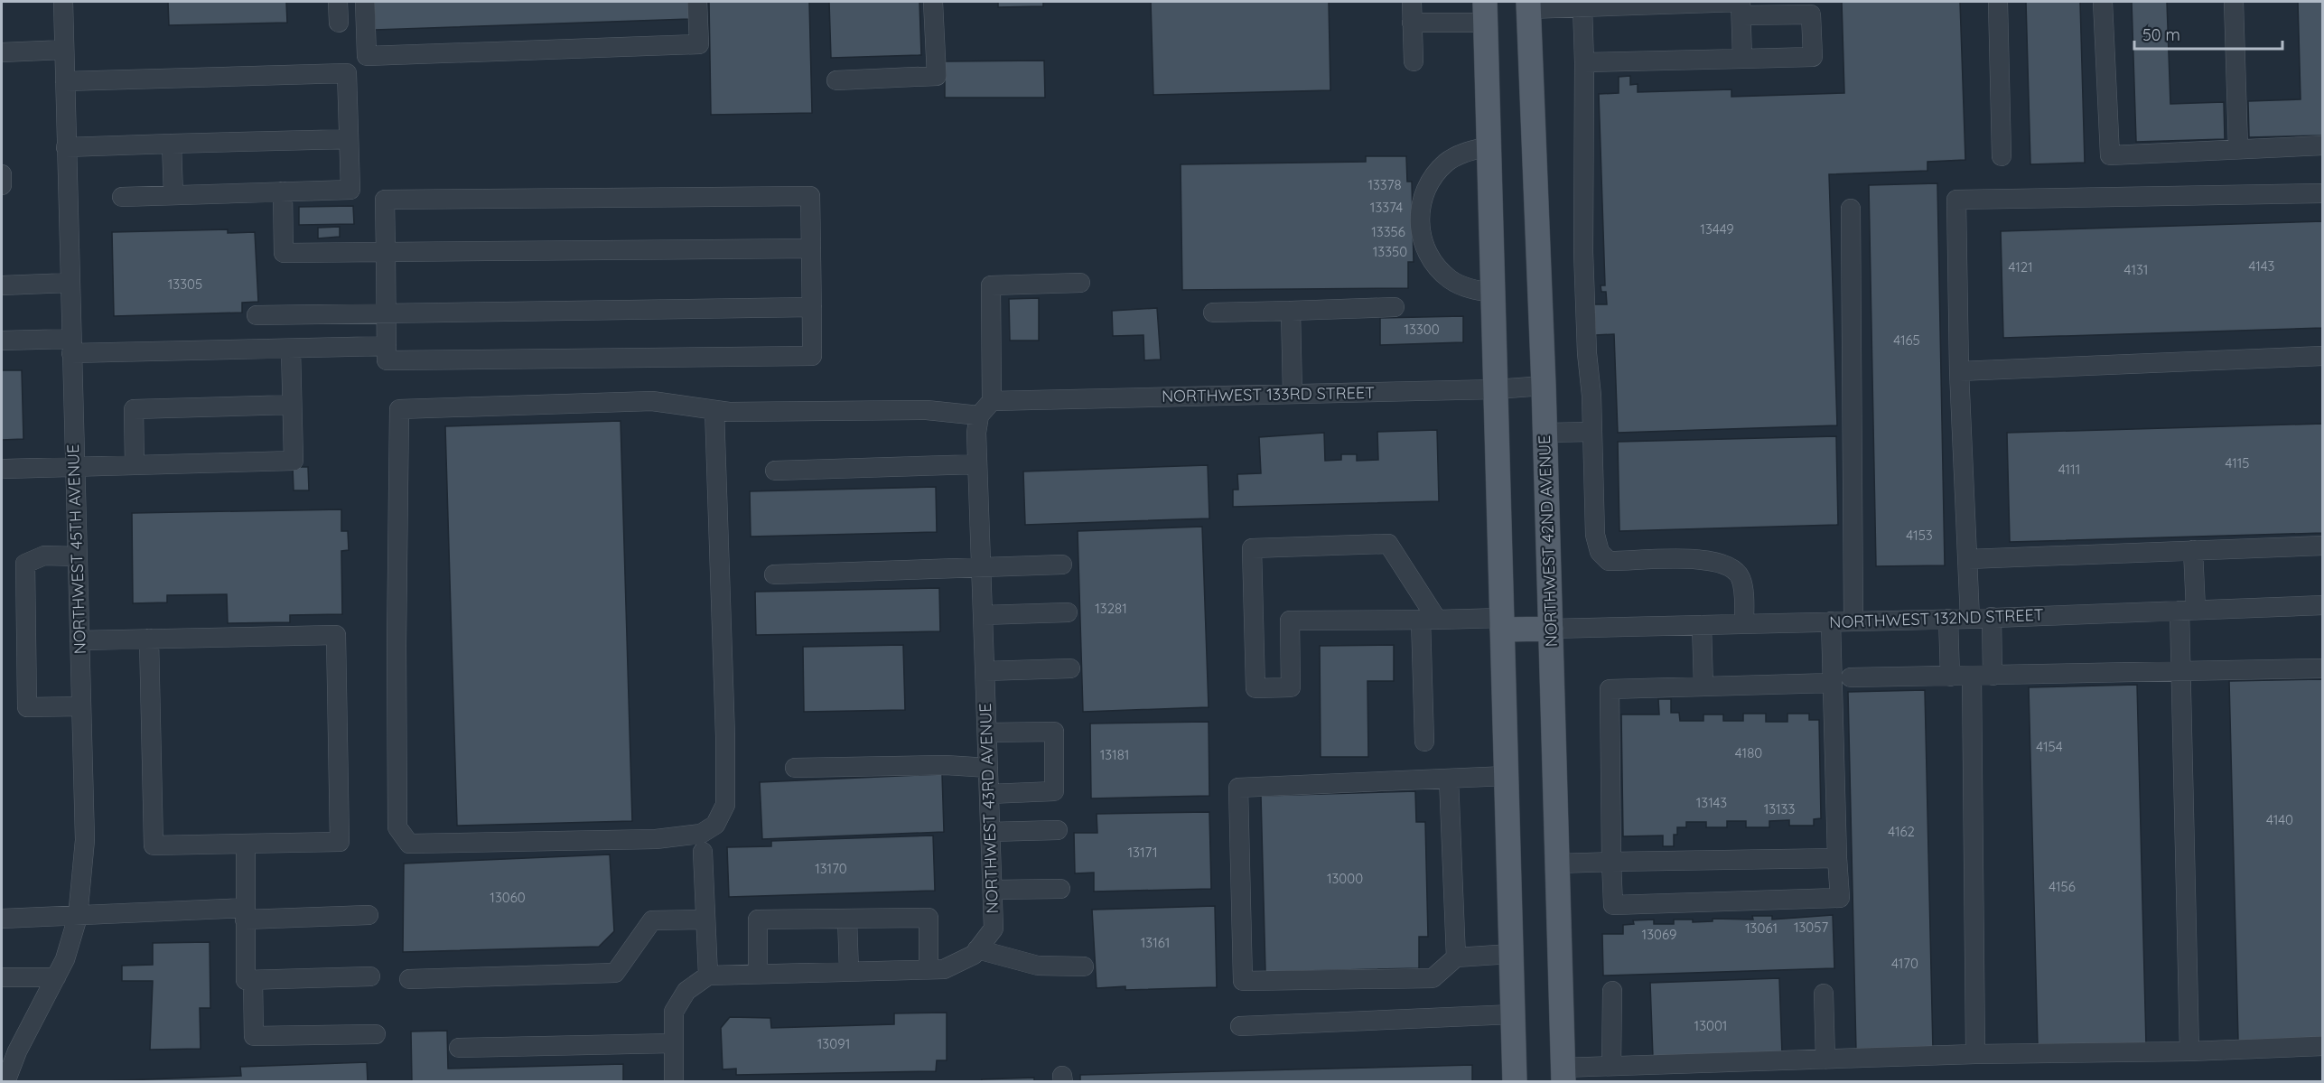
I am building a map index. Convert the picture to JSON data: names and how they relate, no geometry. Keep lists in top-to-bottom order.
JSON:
{
  "streets": {
    "main road": ["NORTHWEST 42ND AVENUE"],
    "street": [
      "NORTHWEST 133RD STREET",
      "NORTHWEST 45TH AVENUE",
      "NORTHWEST 132ND STREET",
      "NORTHWEST 43RD AVENUE"
    ]
  },
  "crossings": [
    ["NORTHWEST 133RD STREET", "NORTHWEST 42ND AVENUE"],
    ["NORTHWEST 42ND AVENUE", "NORTHWEST 132ND STREET"]
  ],
  "house_numbers": [
    "13378",
    "13374",
    "13449",
    "13356",
    "13350",
    "4143",
    "4121",
    "4131",
    "13305",
    "13300",
    "4165",
    "4115",
    "4111",
    "4153",
    "13281",
    "4154",
    "4180",
    "13181",
    "13143",
    "13133",
    "4140",
    "4162",
    "13171",
    "13170",
    "13000",
    "4156",
    "13060",
    "13057",
    "13061",
    "13069",
    "13161",
    "4170",
    "13001",
    "13091"
  ],
  "scale_bar": "50 m"
}
